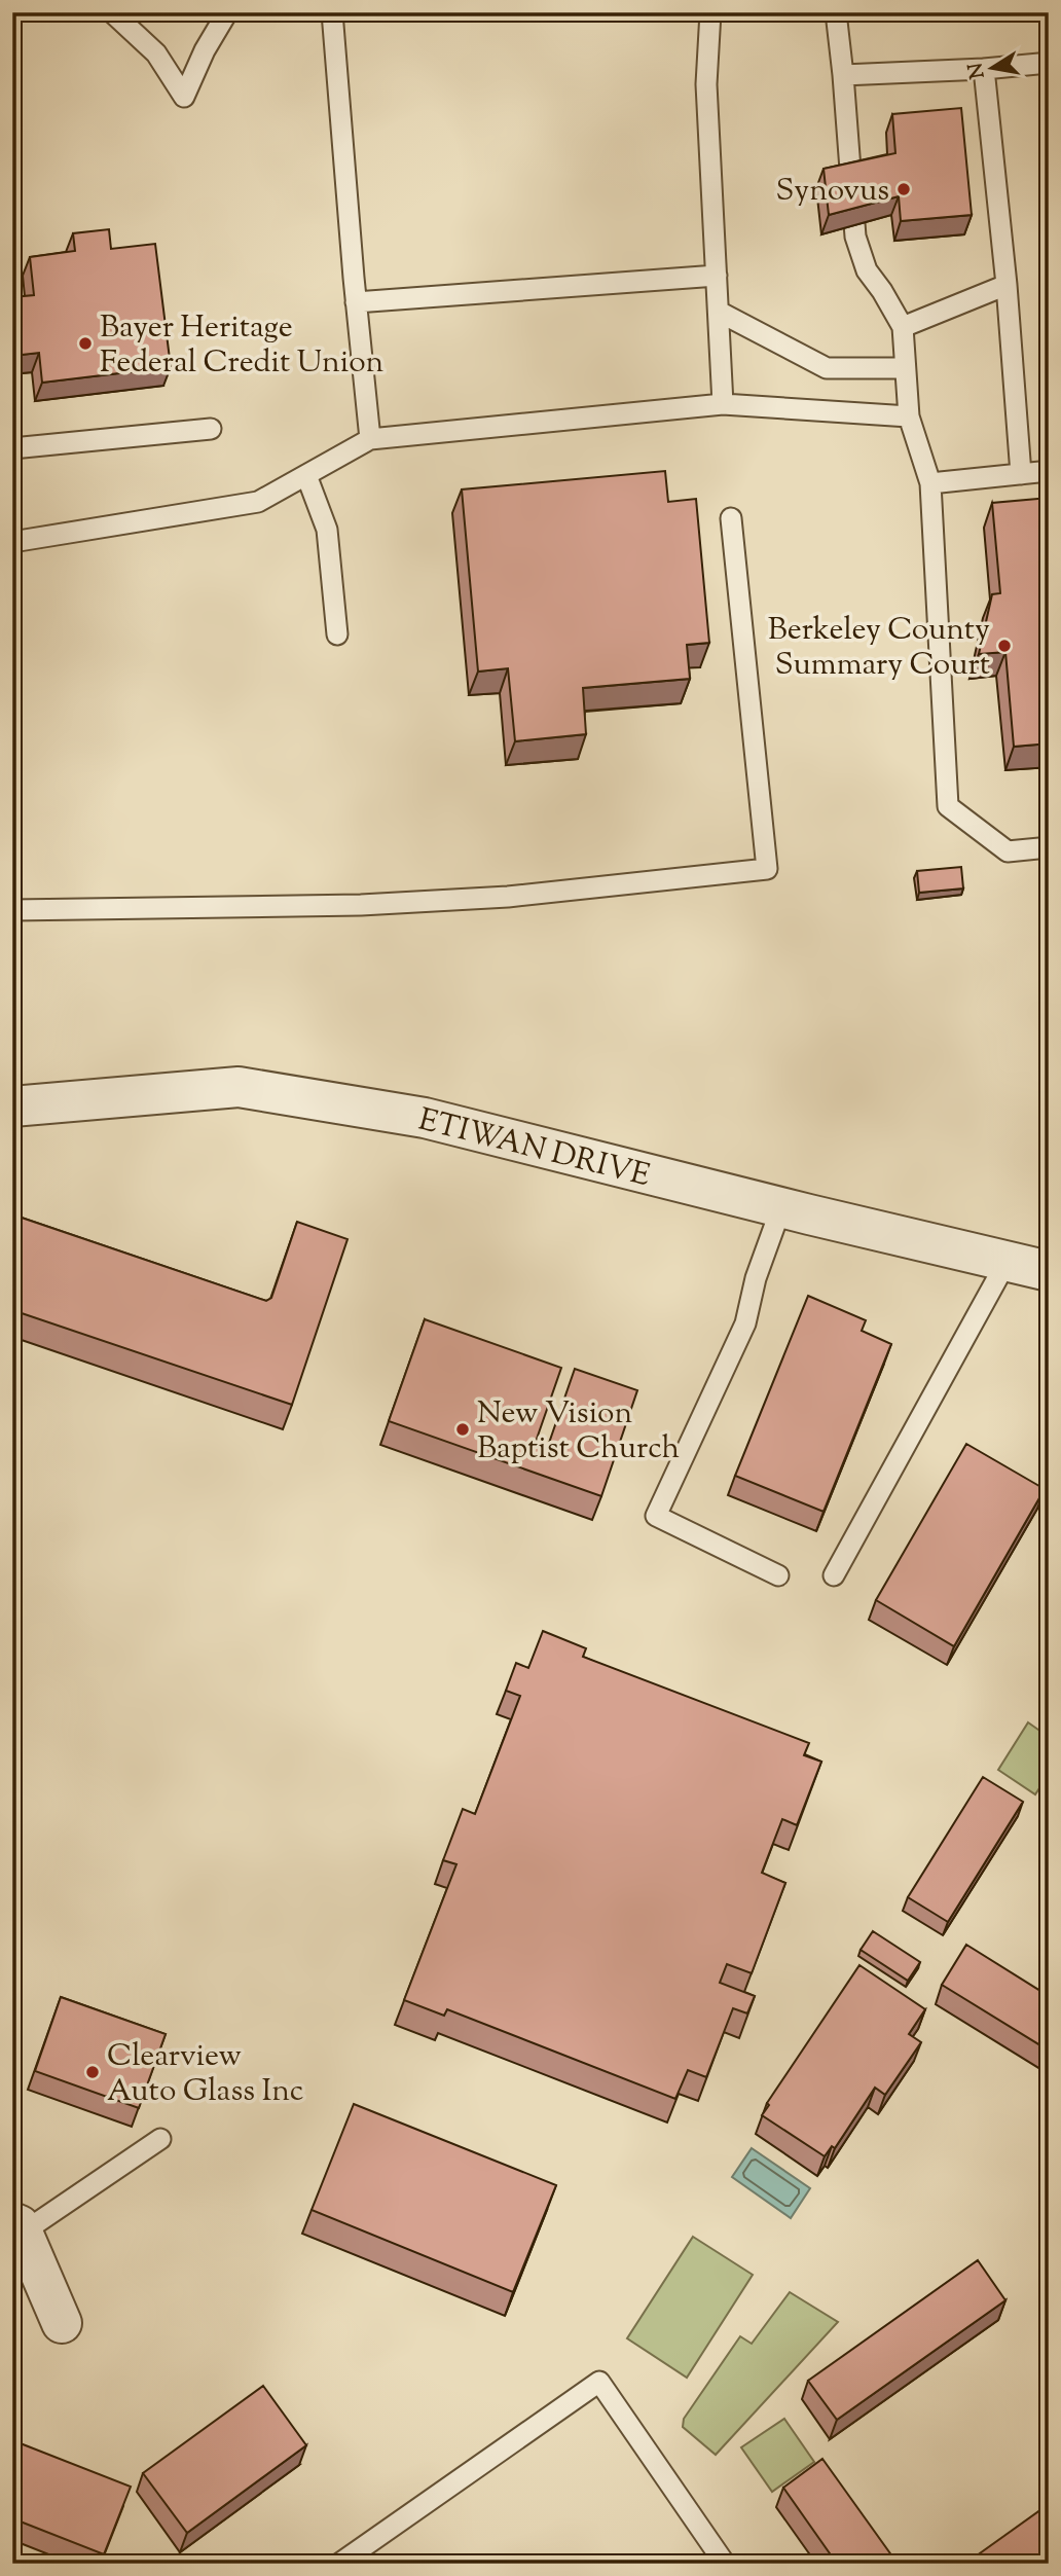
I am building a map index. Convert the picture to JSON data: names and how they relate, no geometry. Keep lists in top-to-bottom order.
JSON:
{
  "streets": {
    "street": ["ETIWAN DRIVE"]
  },
  "places": [
    "Synovus",
    "Bayer Heritage Federal Credit Union",
    "Berkeley County Summary Court",
    "New Vision Baptist Church",
    "Clearview Auto Glass Inc"
  ],
  "north": "left"
}
